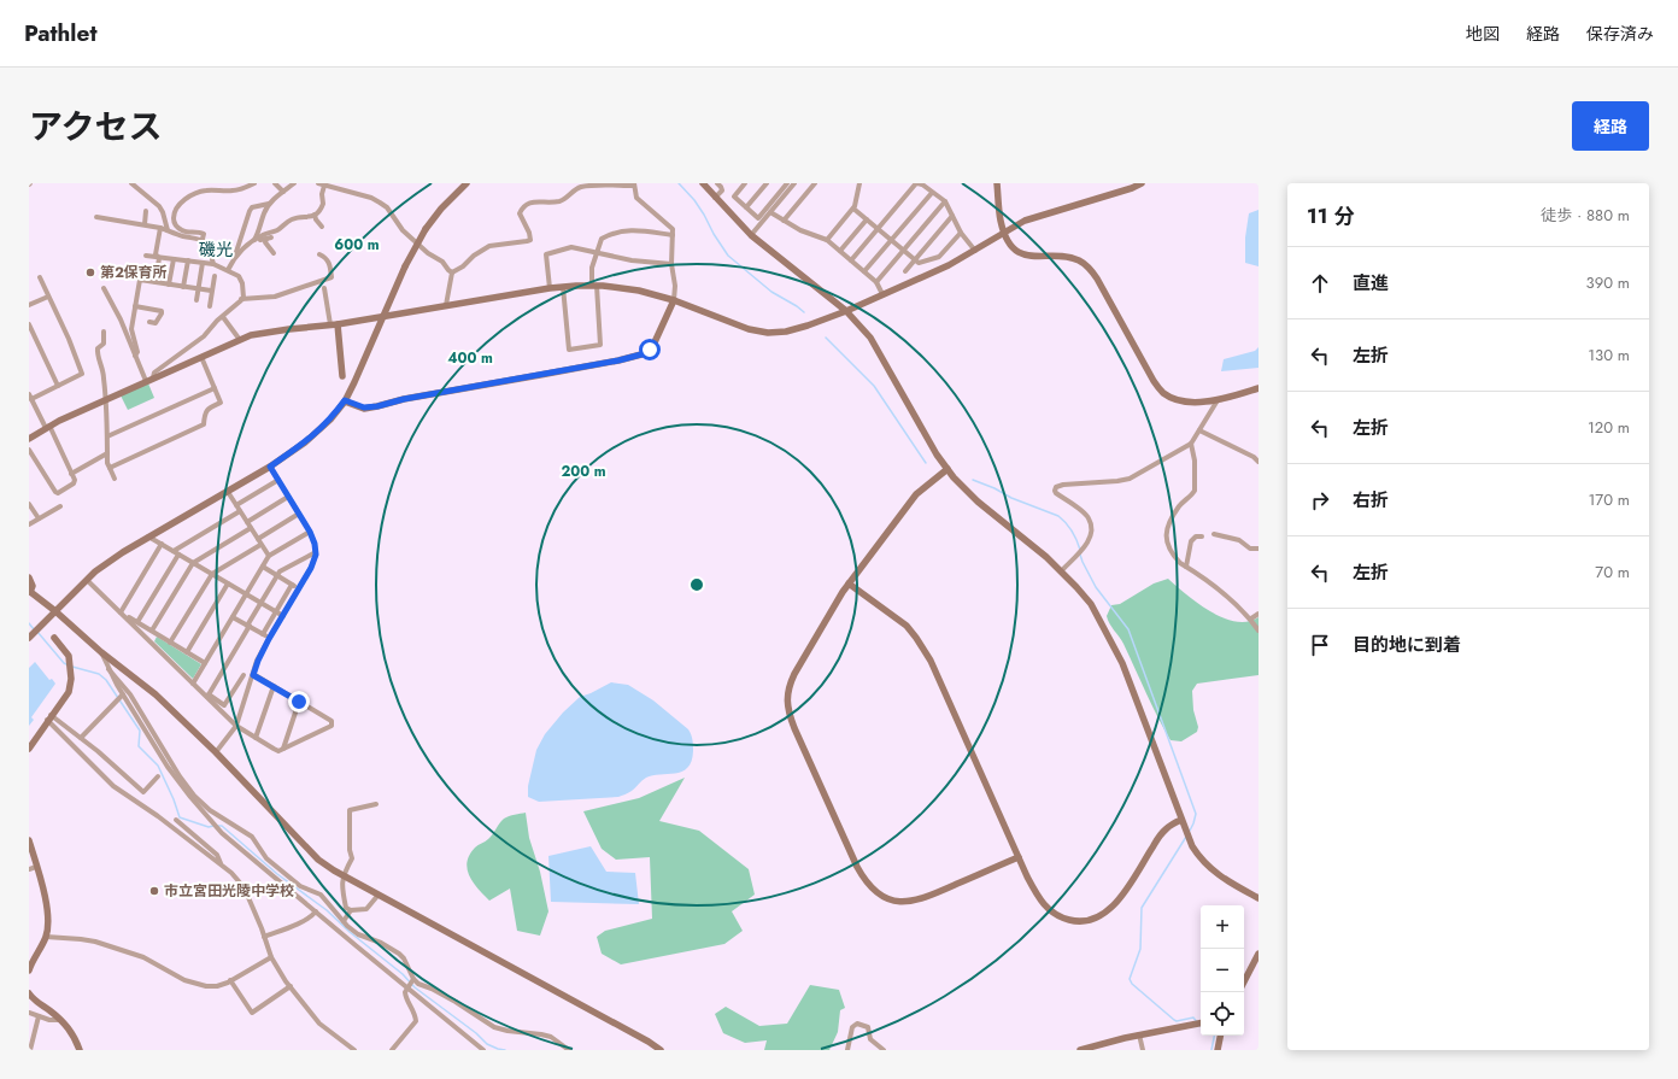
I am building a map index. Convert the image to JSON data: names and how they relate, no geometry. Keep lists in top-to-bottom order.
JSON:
{
  "districts": ["磯光"],
  "places": ["第２保育所", "市立宮田光陵中学校"],
  "page": {
    "header": "Pathlet",
    "nav": ["地図", "経路", "保存済み"],
    "title": "アクセス",
    "buttons": "経路",
    "heading": ["11 分", "徒歩 · 880 m"],
    "list": [
      ["直進", "390 m"],
      ["左折", "130 m"],
      ["左折", "120 m"],
      ["右折", "170 m"],
      ["左折", "70 m"],
      "目的地に到着"
    ],
    "map_buttons": ["+", "−"]
  },
  "rings": ["600 m", "400 m", "200 m"]
}
